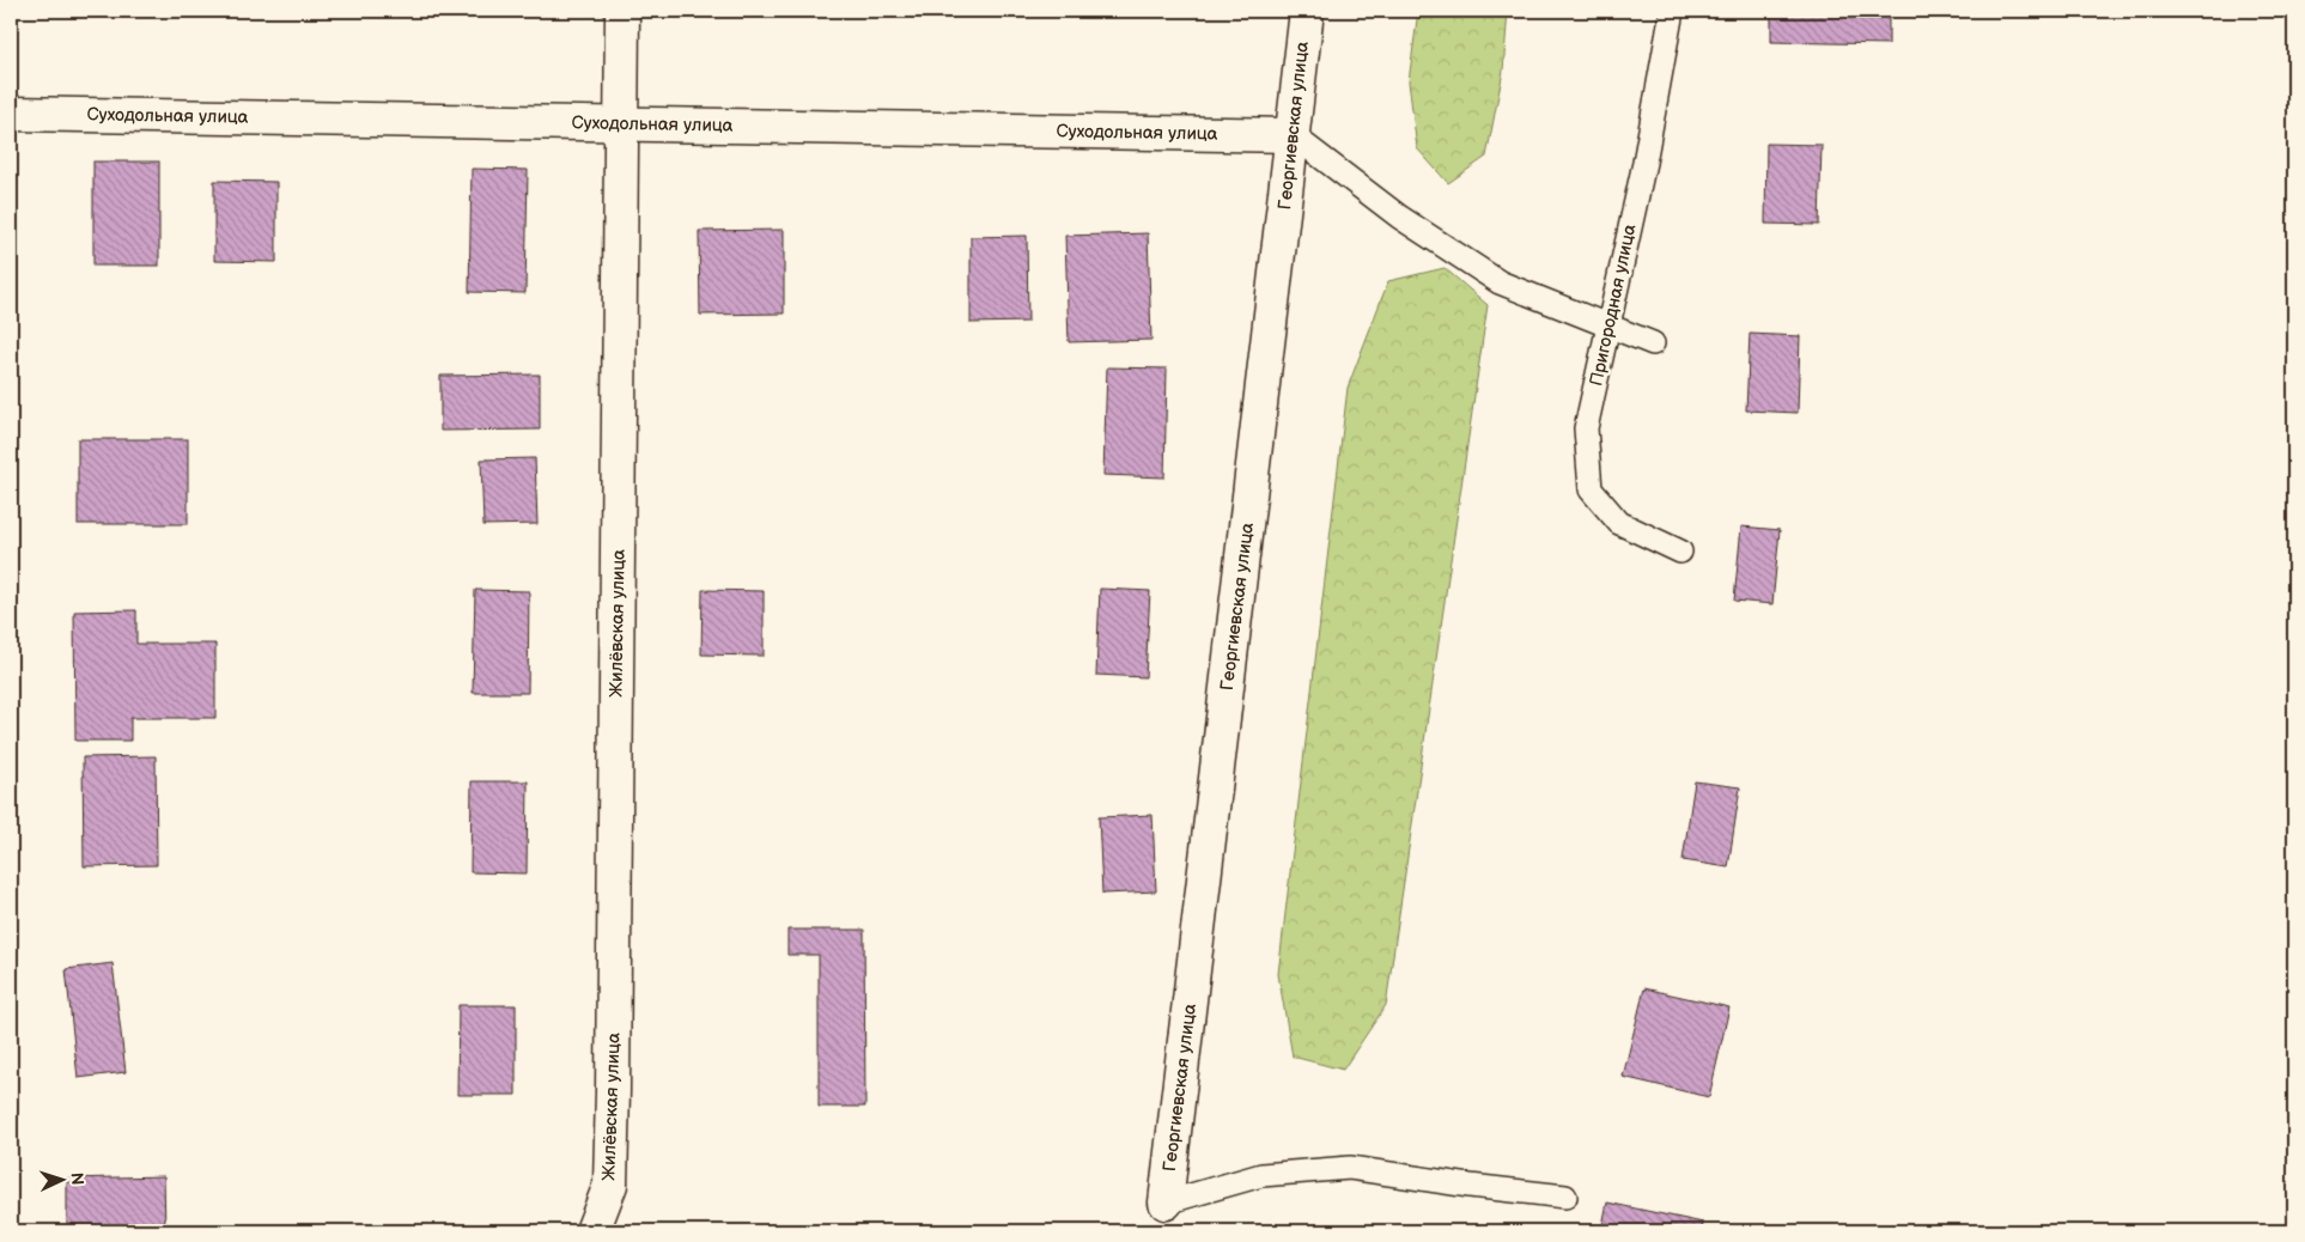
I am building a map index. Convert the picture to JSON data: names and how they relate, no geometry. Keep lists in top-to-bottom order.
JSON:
{
  "streets": {
    "street": ["Суходольная улица", "Георгиевская улица", "Жилёвская улица"],
    "lane": ["Пригородная улица"]
  },
  "crossings": [
    ["Суходольная улица", "Георгиевская улица"],
    ["Суходольная улица", "Жилёвская улица"]
  ],
  "north": "right"
}
